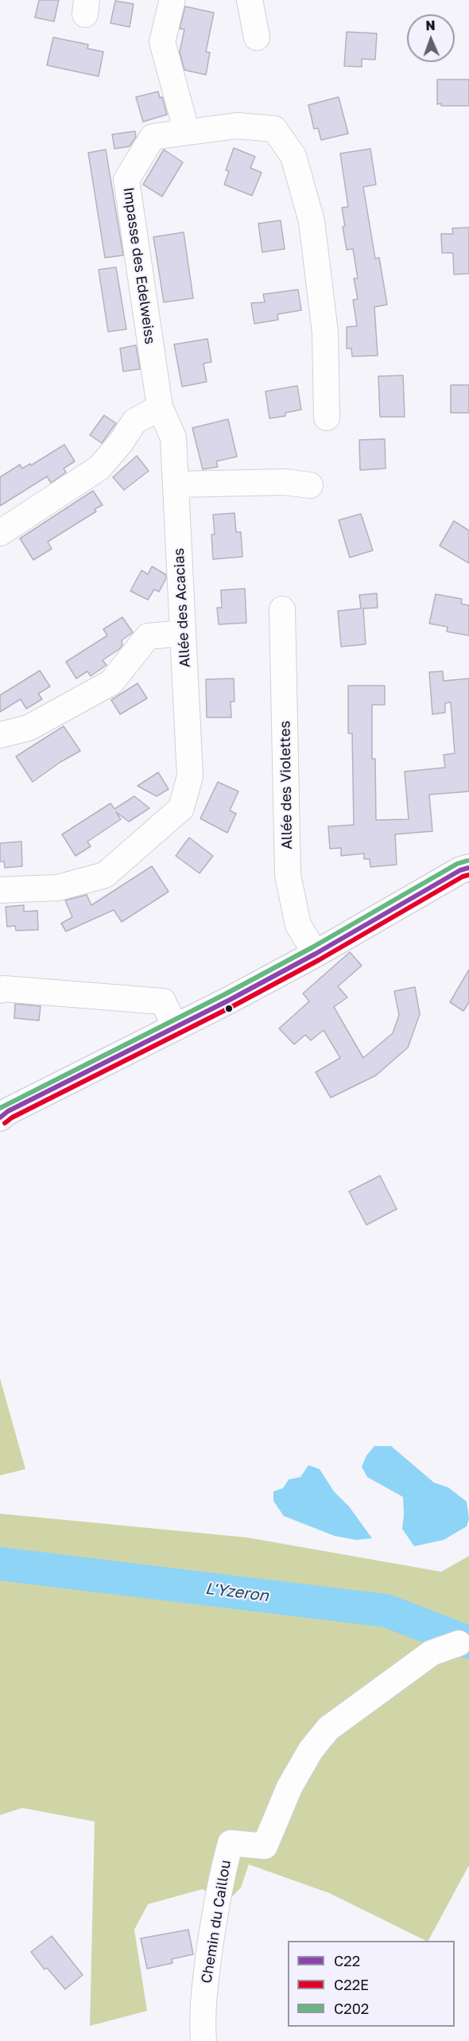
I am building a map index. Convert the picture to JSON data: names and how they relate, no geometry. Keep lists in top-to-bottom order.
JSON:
{
  "streets": {
    "street": [
      "Impasse des Edelweiss",
      "Allée des Acacias",
      "Allée des Violettes",
      "Chemin du Caillou"
    ]
  },
  "crossings": [
    ["Impasse des Edelweiss", "Allée des Acacias"]
  ],
  "water": ["L'Yzeron"],
  "lines": ["transit line C202", "transit line C22", "transit line C22E"],
  "legend": ["C22", "C22E", "C202"],
  "north": "top"
}
